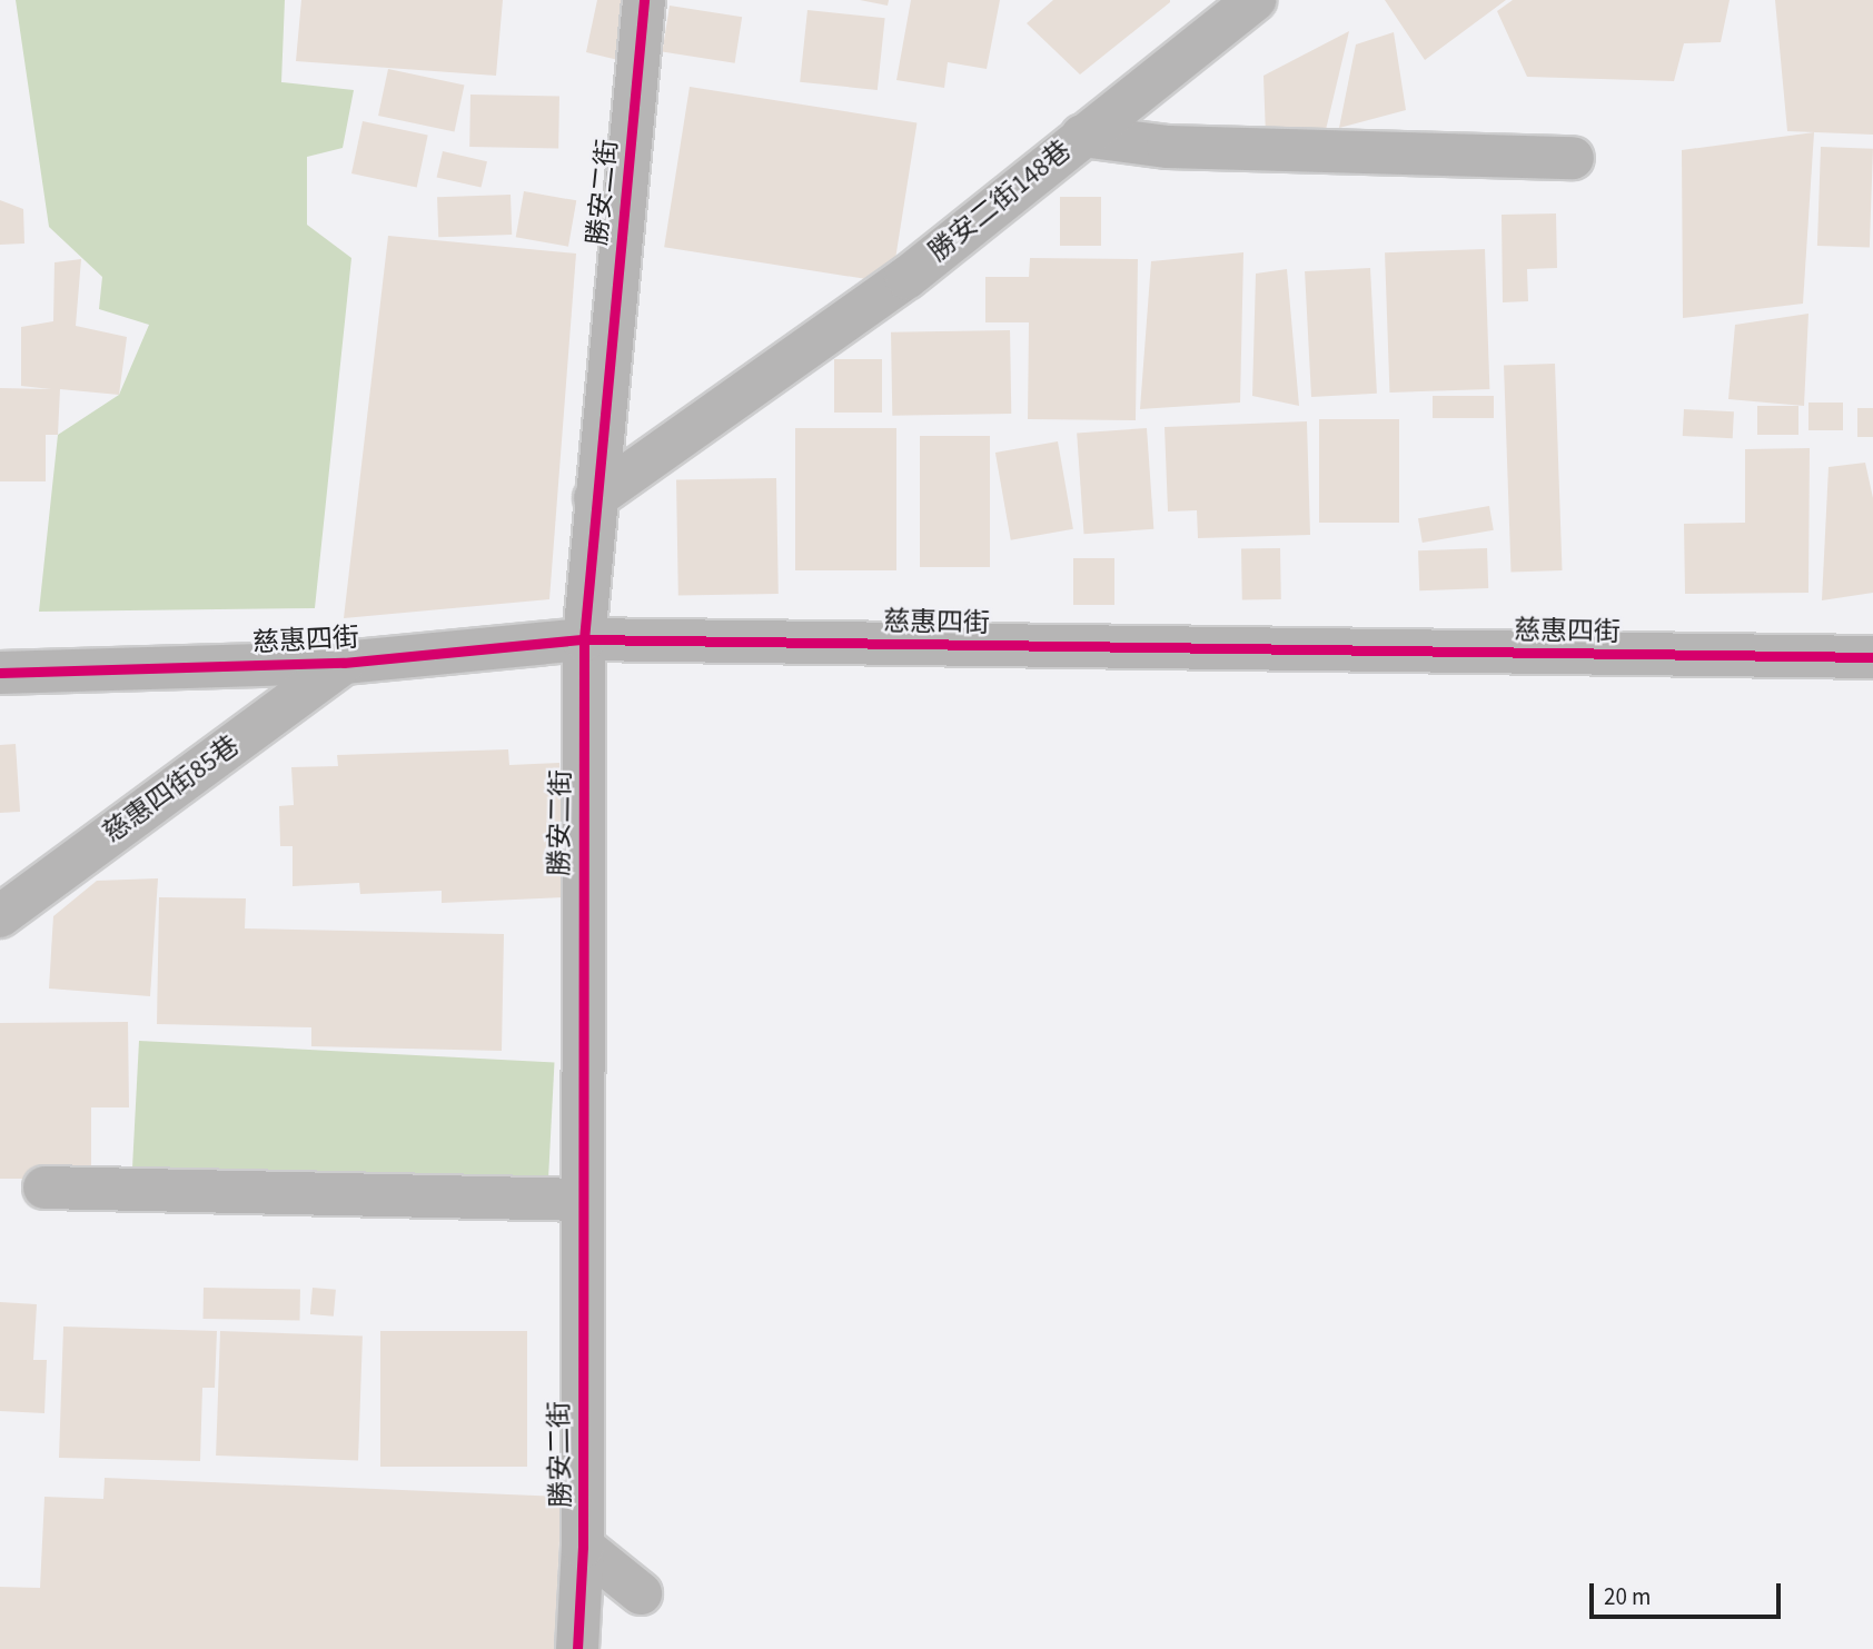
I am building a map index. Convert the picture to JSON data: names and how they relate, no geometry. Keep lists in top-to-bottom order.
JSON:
{
  "streets": {
    "street": [
      "勝安二街",
      "勝安二街148巷",
      "慈惠四街",
      "慈惠四街85巷"
    ]
  },
  "crossings": [
    ["勝安二街", "勝安二街148巷"],
    ["勝安二街", "慈惠四街"],
    ["慈惠四街", "慈惠四街85巷"]
  ],
  "scale_bar": "20 m"
}
